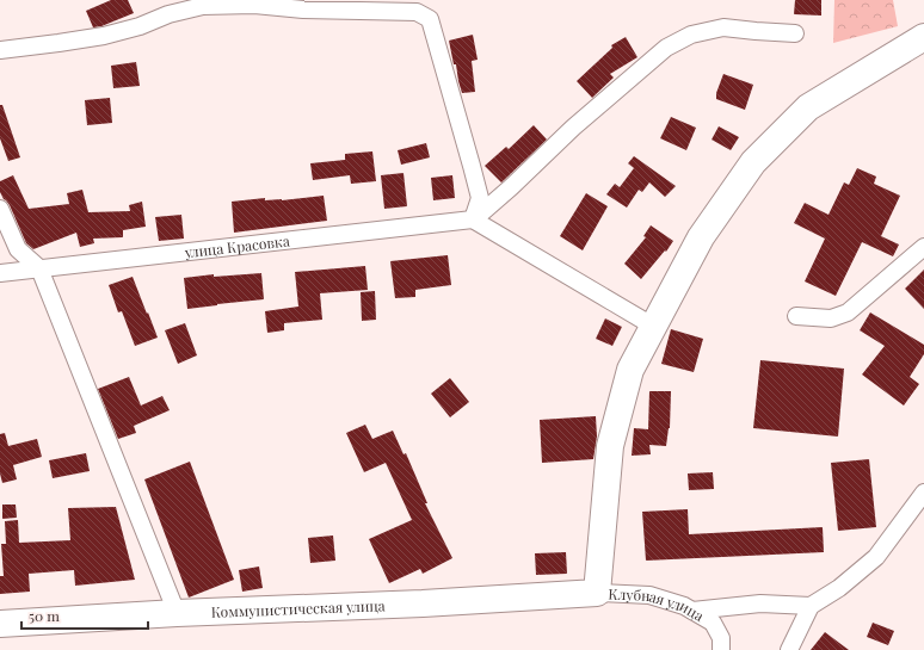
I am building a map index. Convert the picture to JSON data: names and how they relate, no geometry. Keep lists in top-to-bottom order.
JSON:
{
  "streets": {
    "main road": ["Коммунистическая улица"],
    "street": ["улица Красовка", "Клубная улица"]
  },
  "crossings": [
    ["Клубная улица", "Коммунистическая улица"]
  ],
  "scale_bar": "50 m"
}
